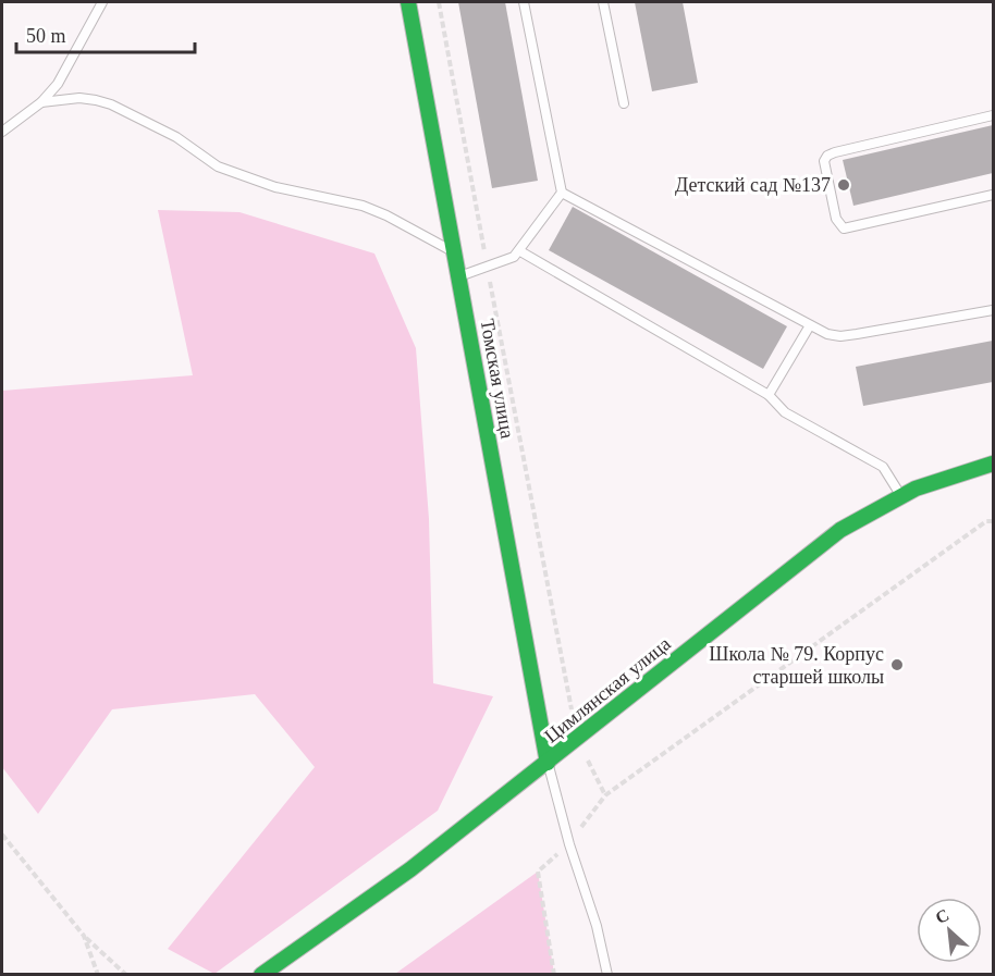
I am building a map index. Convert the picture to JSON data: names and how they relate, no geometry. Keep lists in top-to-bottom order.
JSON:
{
  "streets": {
    "main road": ["Томская улица", "Цимлянская улица"]
  },
  "crossings": [
    ["Томская улица", "Цимлянская улица"]
  ],
  "places": ["Детский сад №137", "Школа № 79. Корпус старшей школы"],
  "scale_bar": "50 m",
  "north": "top left"
}
